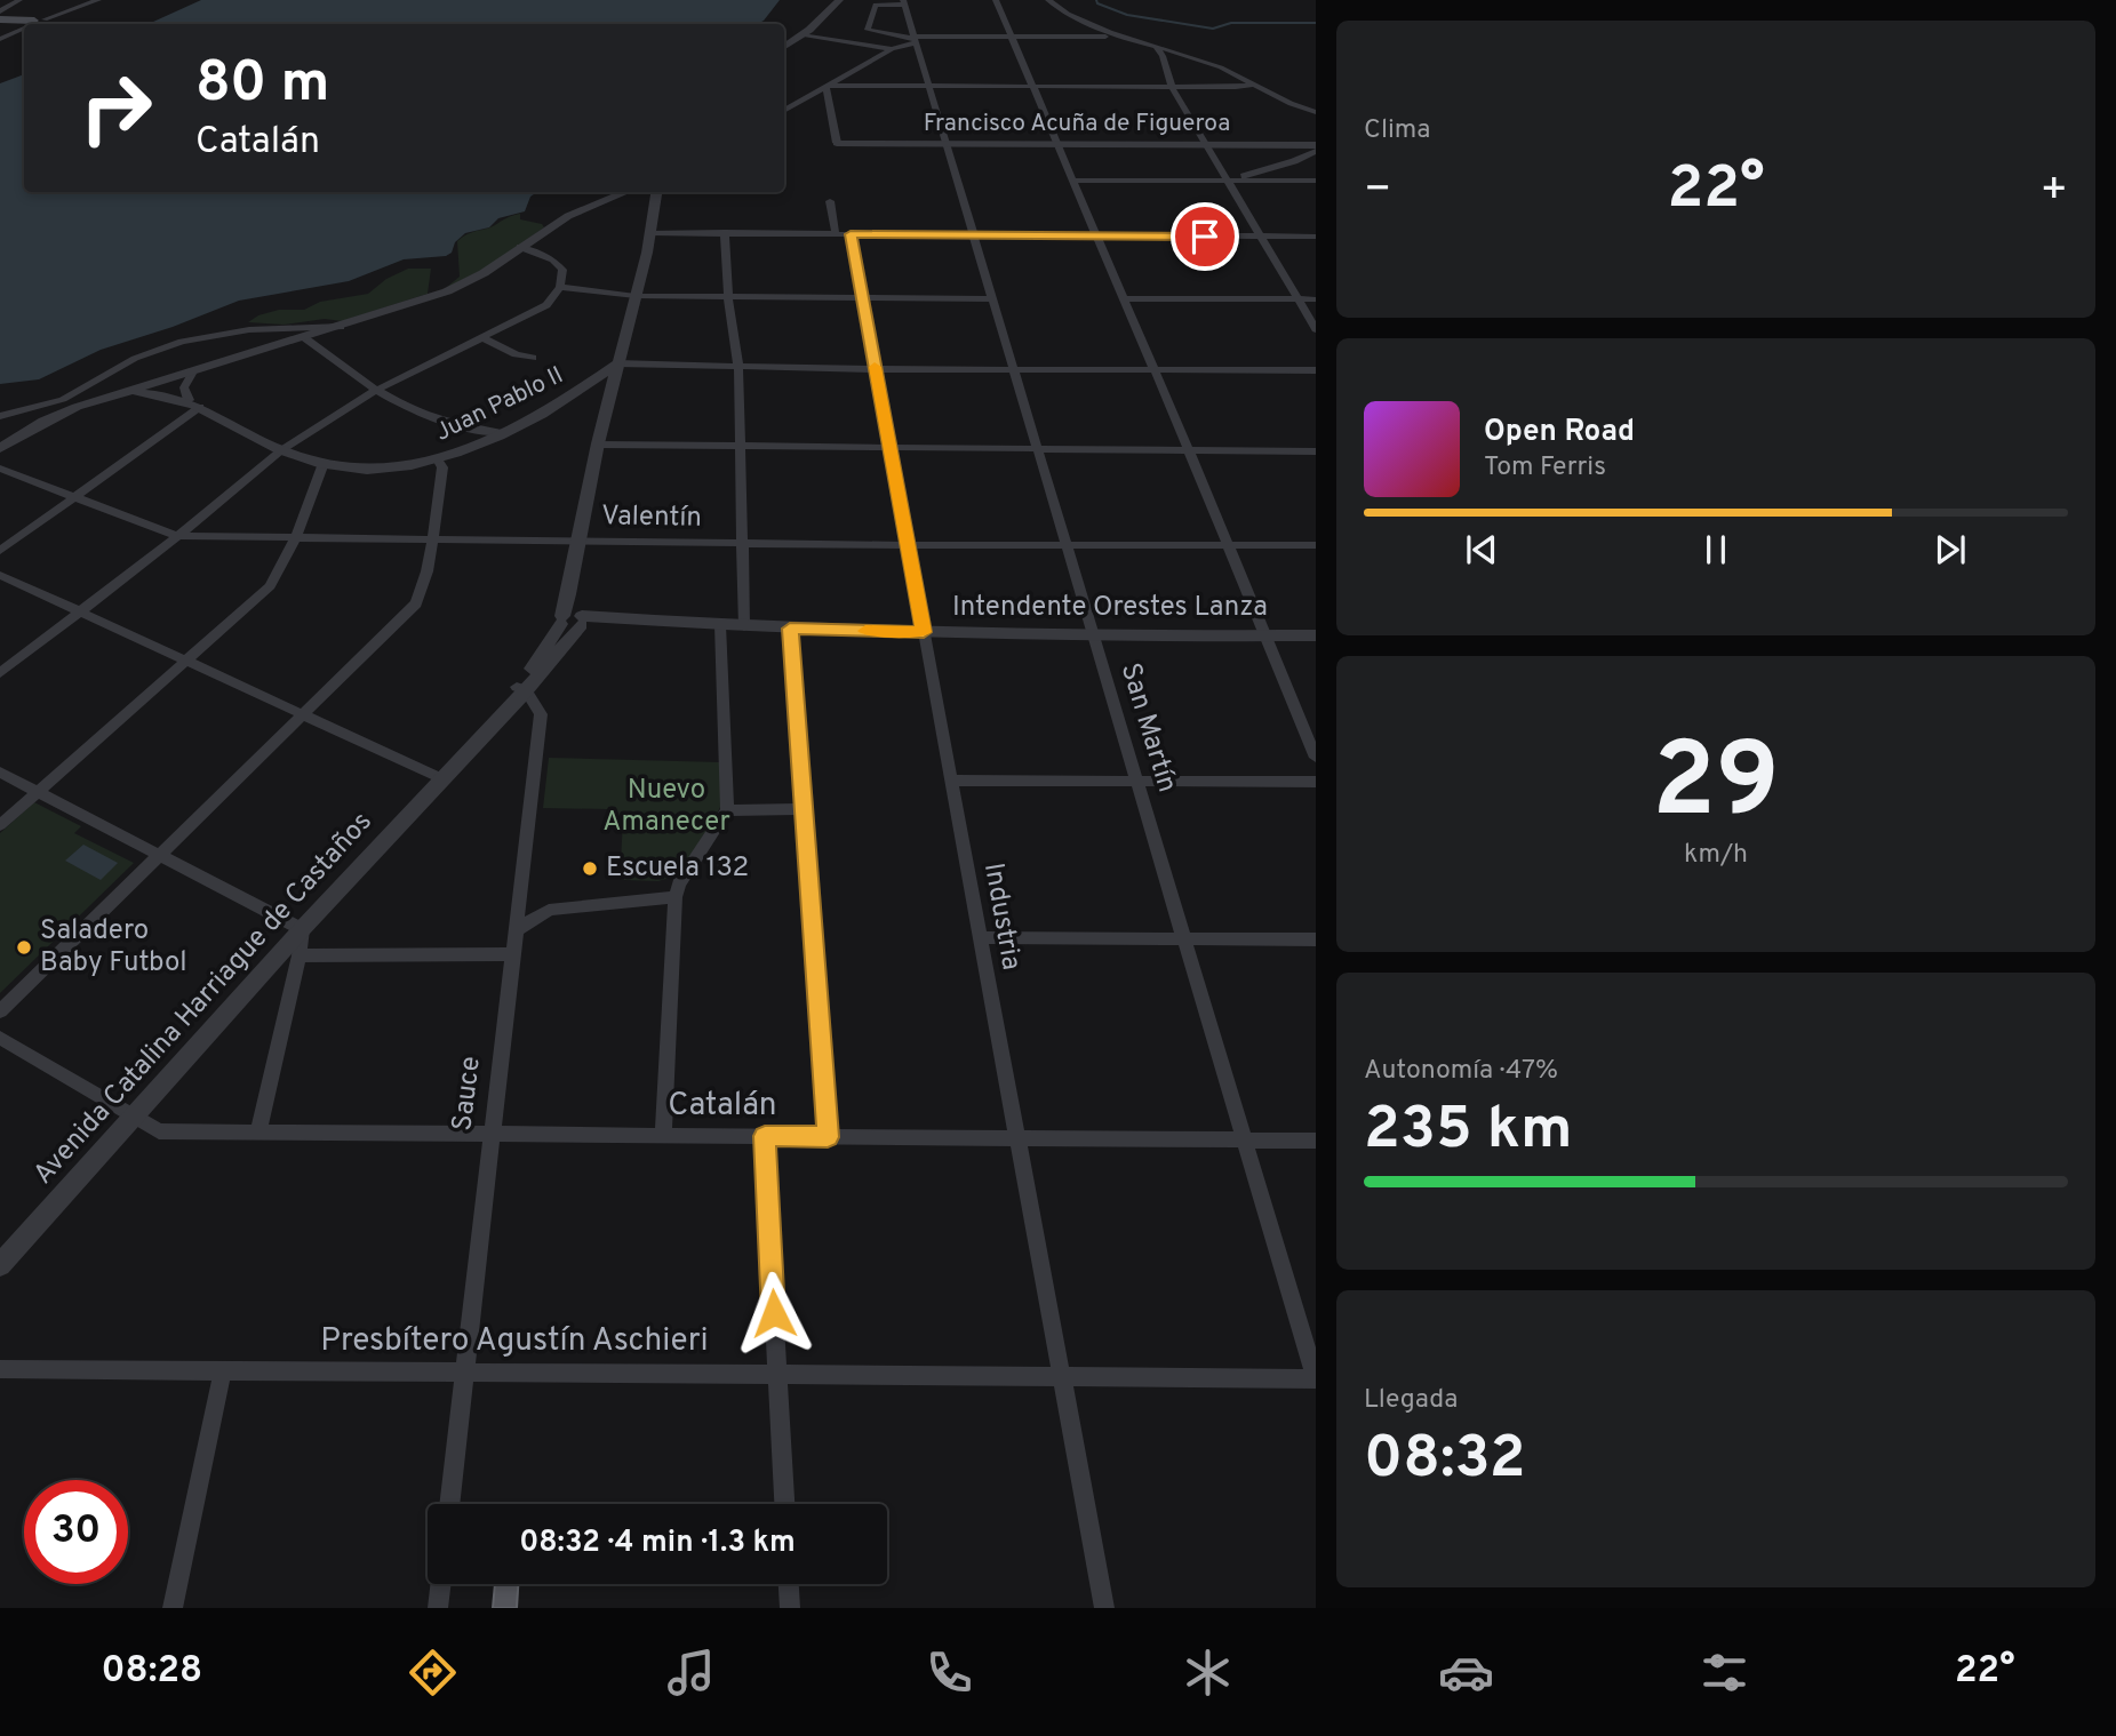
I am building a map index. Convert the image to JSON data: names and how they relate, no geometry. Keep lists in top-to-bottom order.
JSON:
{
  "streets": {
    "street": [
      "Francisco Acuña de Figueroa",
      "Juan Pablo II",
      "Valentín",
      "Intendente Orestes Lanza",
      "San Martín",
      "Industria",
      "Avenida Catalina Harriague de Castaños",
      "Sauce",
      "Catalán",
      "Presbítero Agustín Aschieri"
    ]
  },
  "crossings": [
    ["Francisco Acuña de Figueroa", "San Martín"],
    ["Juan Pablo II", "Avenida Catalina Harriague de Castaños"],
    ["Valentín", "San Martín"],
    ["Valentín", "Industria"],
    ["Valentín", "Avenida Catalina Harriague de Castaños"],
    ["Intendente Orestes Lanza", "San Martín"],
    ["Intendente Orestes Lanza", "Industria"],
    ["Intendente Orestes Lanza", "Avenida Catalina Harriague de Castaños"],
    ["San Martín", "Catalán"],
    ["San Martín", "Presbítero Agustín Aschieri"],
    ["Industria", "Catalán"],
    ["Industria", "Presbítero Agustín Aschieri"],
    ["Avenida Catalina Harriague de Castaños", "Sauce"],
    ["Avenida Catalina Harriague de Castaños", "Catalán"],
    ["Sauce", "Catalán"],
    ["Sauce", "Presbítero Agustín Aschieri"]
  ],
  "parks": ["Nuevo Amanecer"],
  "places": ["Escuela 132", "Saladero Baby Futbol"],
  "page": {
    "tile": [
      "Clima",
      ["29", "km/h"],
      ["Autonomía · 47%", "235 km"],
      ["Llegada", "08:32"]
    ],
    "turn": ["80 m", "Catalán"],
    "heat": ["−", "22°", "+"],
    "song": ["Open Road", "Tom Ferris"],
    "limit": "30",
    "trip": "08:32 · 4 min · 1.3 km",
    "tabs": ["08:28", "22°"]
  }
}
